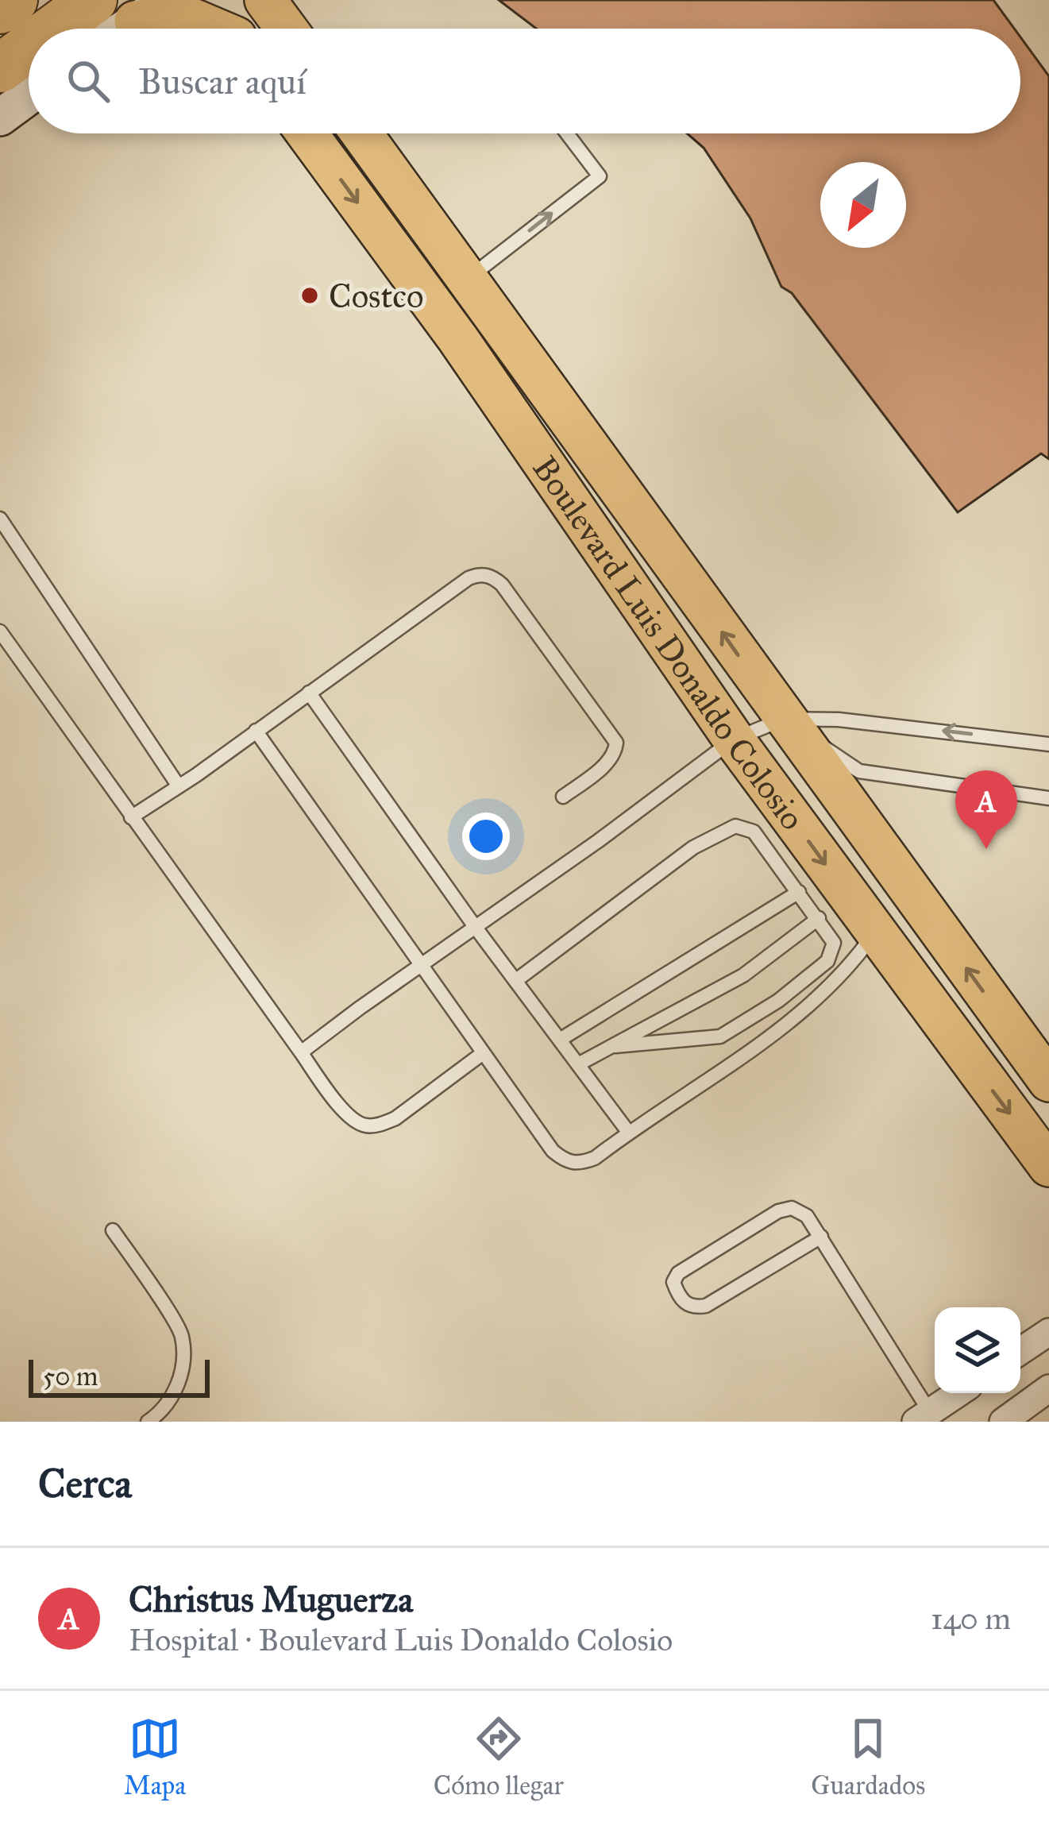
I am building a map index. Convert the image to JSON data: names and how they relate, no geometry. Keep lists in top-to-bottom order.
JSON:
{
  "streets": {
    "main road": ["Boulevard Luis Donaldo Colosio"]
  },
  "places": ["Costco"],
  "scale_bar": "50 m",
  "north": "bottom left",
  "page": {
    "search": "Buscar aquí",
    "pins": "A",
    "scale": "50 m",
    "heading": "Cerca",
    "list": [
      {
        "mark": "A",
        "name": "Christus Muguerza",
        "note": "Hospital · Boulevard Luis Donaldo Colosio",
        "value": "140 m"
      }
    ],
    "nav": ["Mapa", "Cómo llegar", "Guardados"]
  }
}
